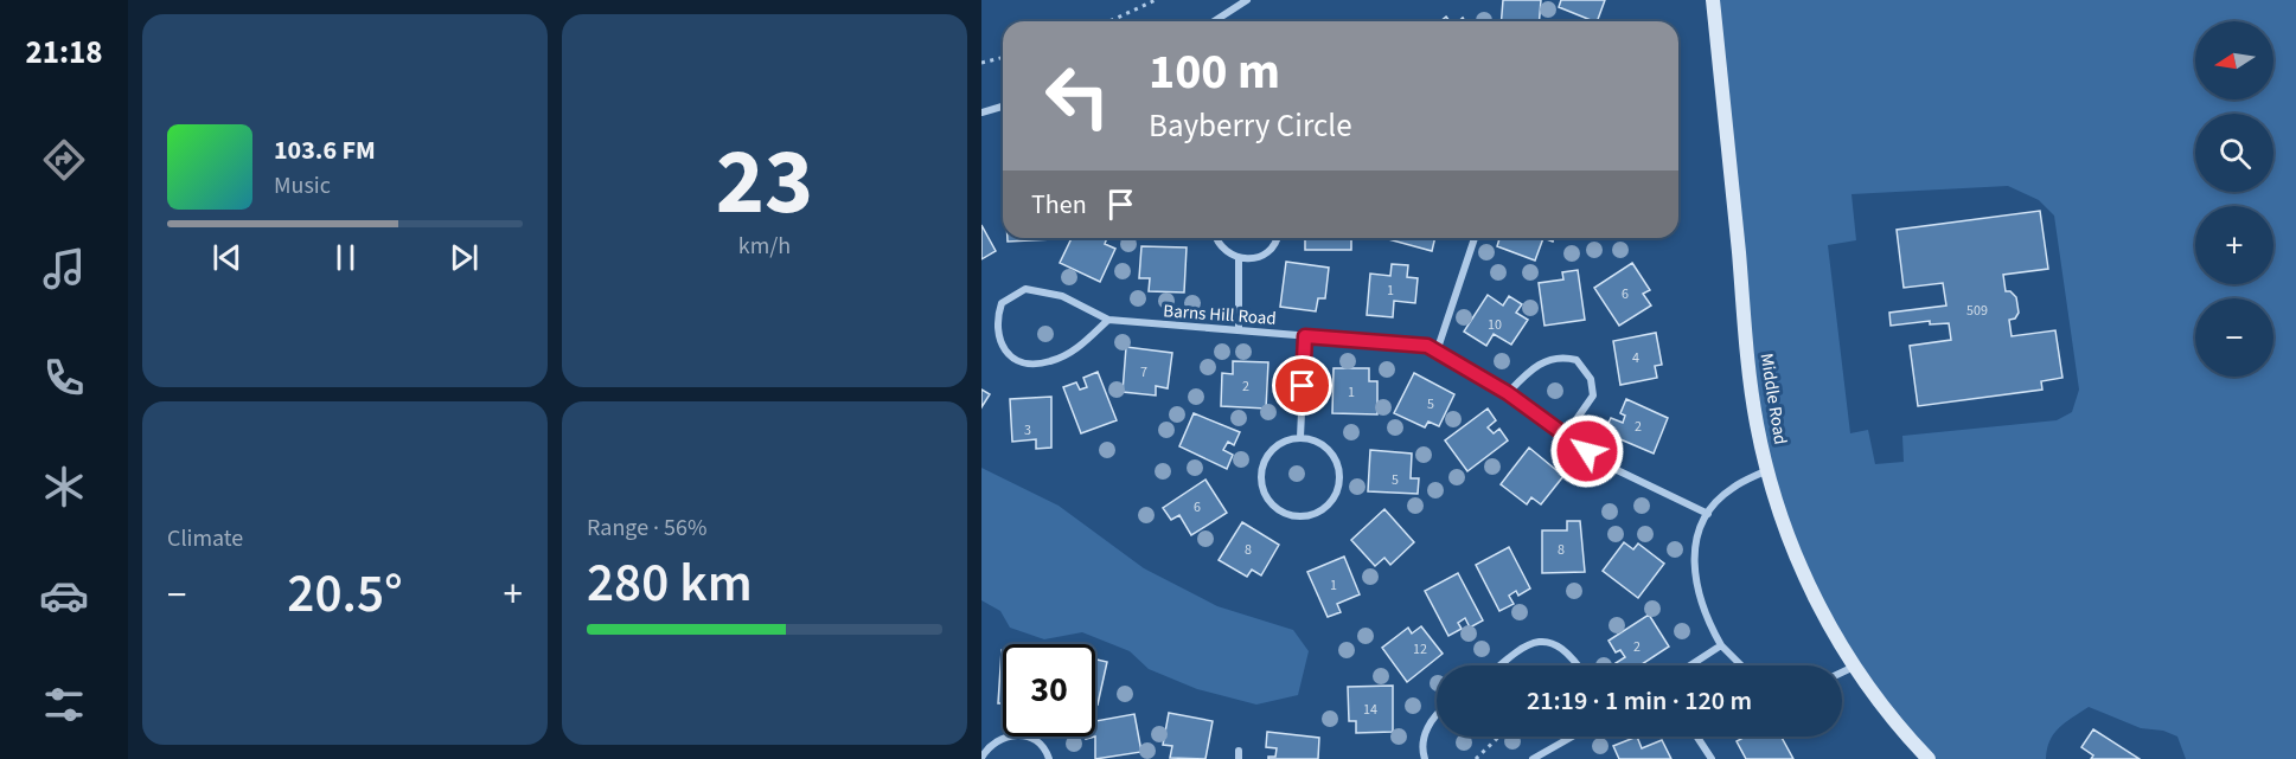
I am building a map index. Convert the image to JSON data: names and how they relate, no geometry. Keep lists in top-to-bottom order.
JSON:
{
  "streets": {
    "street": ["Barns Hill Road", "Middle Road"]
  },
  "house_numbers": [
    "1",
    "6",
    "509",
    "10",
    "4",
    "7",
    "2",
    "1",
    "5",
    "2",
    "3",
    "5",
    "6",
    "8",
    "8",
    "1",
    "2",
    "12",
    "14"
  ],
  "north": "left",
  "page": {
    "tabs": "21:18",
    "tile": [
      ["23", "km/h"],
      "Climate",
      ["Range · 56%", "280 km"]
    ],
    "map_buttons": ["+", "−"],
    "turn": ["100 m", "Bayberry Circle"],
    "song": ["103.6 FM", "Music"],
    "then": "Then",
    "heat": ["−", "20.5°", "+"],
    "limit": "30",
    "trip": "21:19 · 1 min · 120 m"
  }
}
